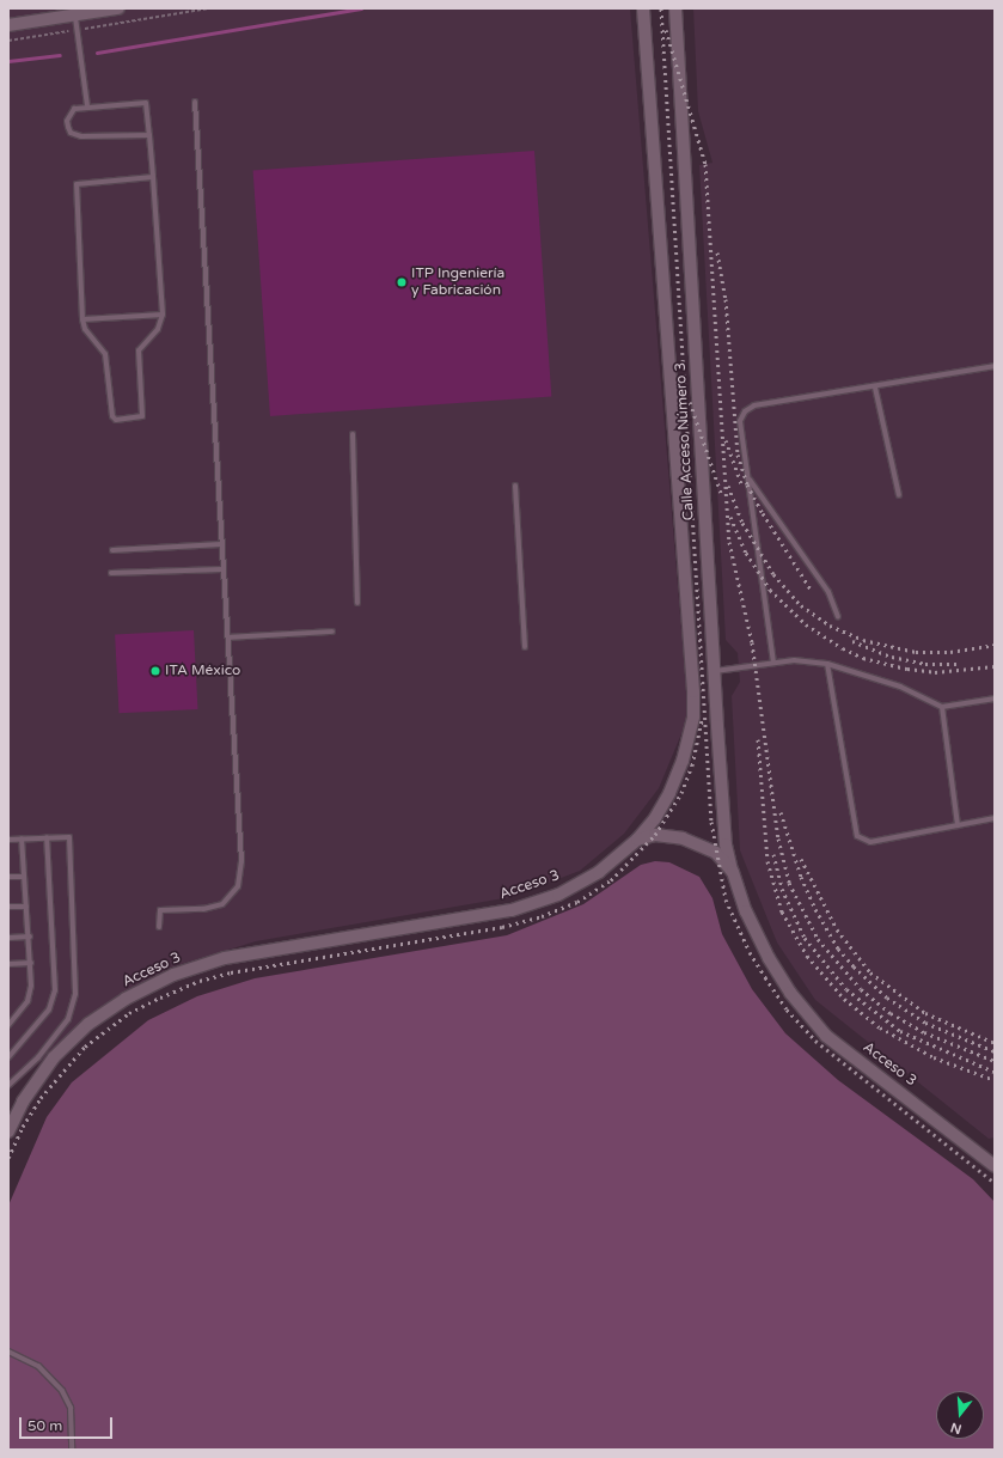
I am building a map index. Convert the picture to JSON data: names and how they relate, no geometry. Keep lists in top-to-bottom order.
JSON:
{
  "streets": {
    "street": ["Calle Acceso Número 3", "Acceso 3"]
  },
  "crossings": [
    ["Calle Acceso Número 3", "Acceso 3"]
  ],
  "places": ["ITP Ingeniería y Fabricación", "ITA México"],
  "scale_bar": "50 m",
  "north": "bottom"
}
